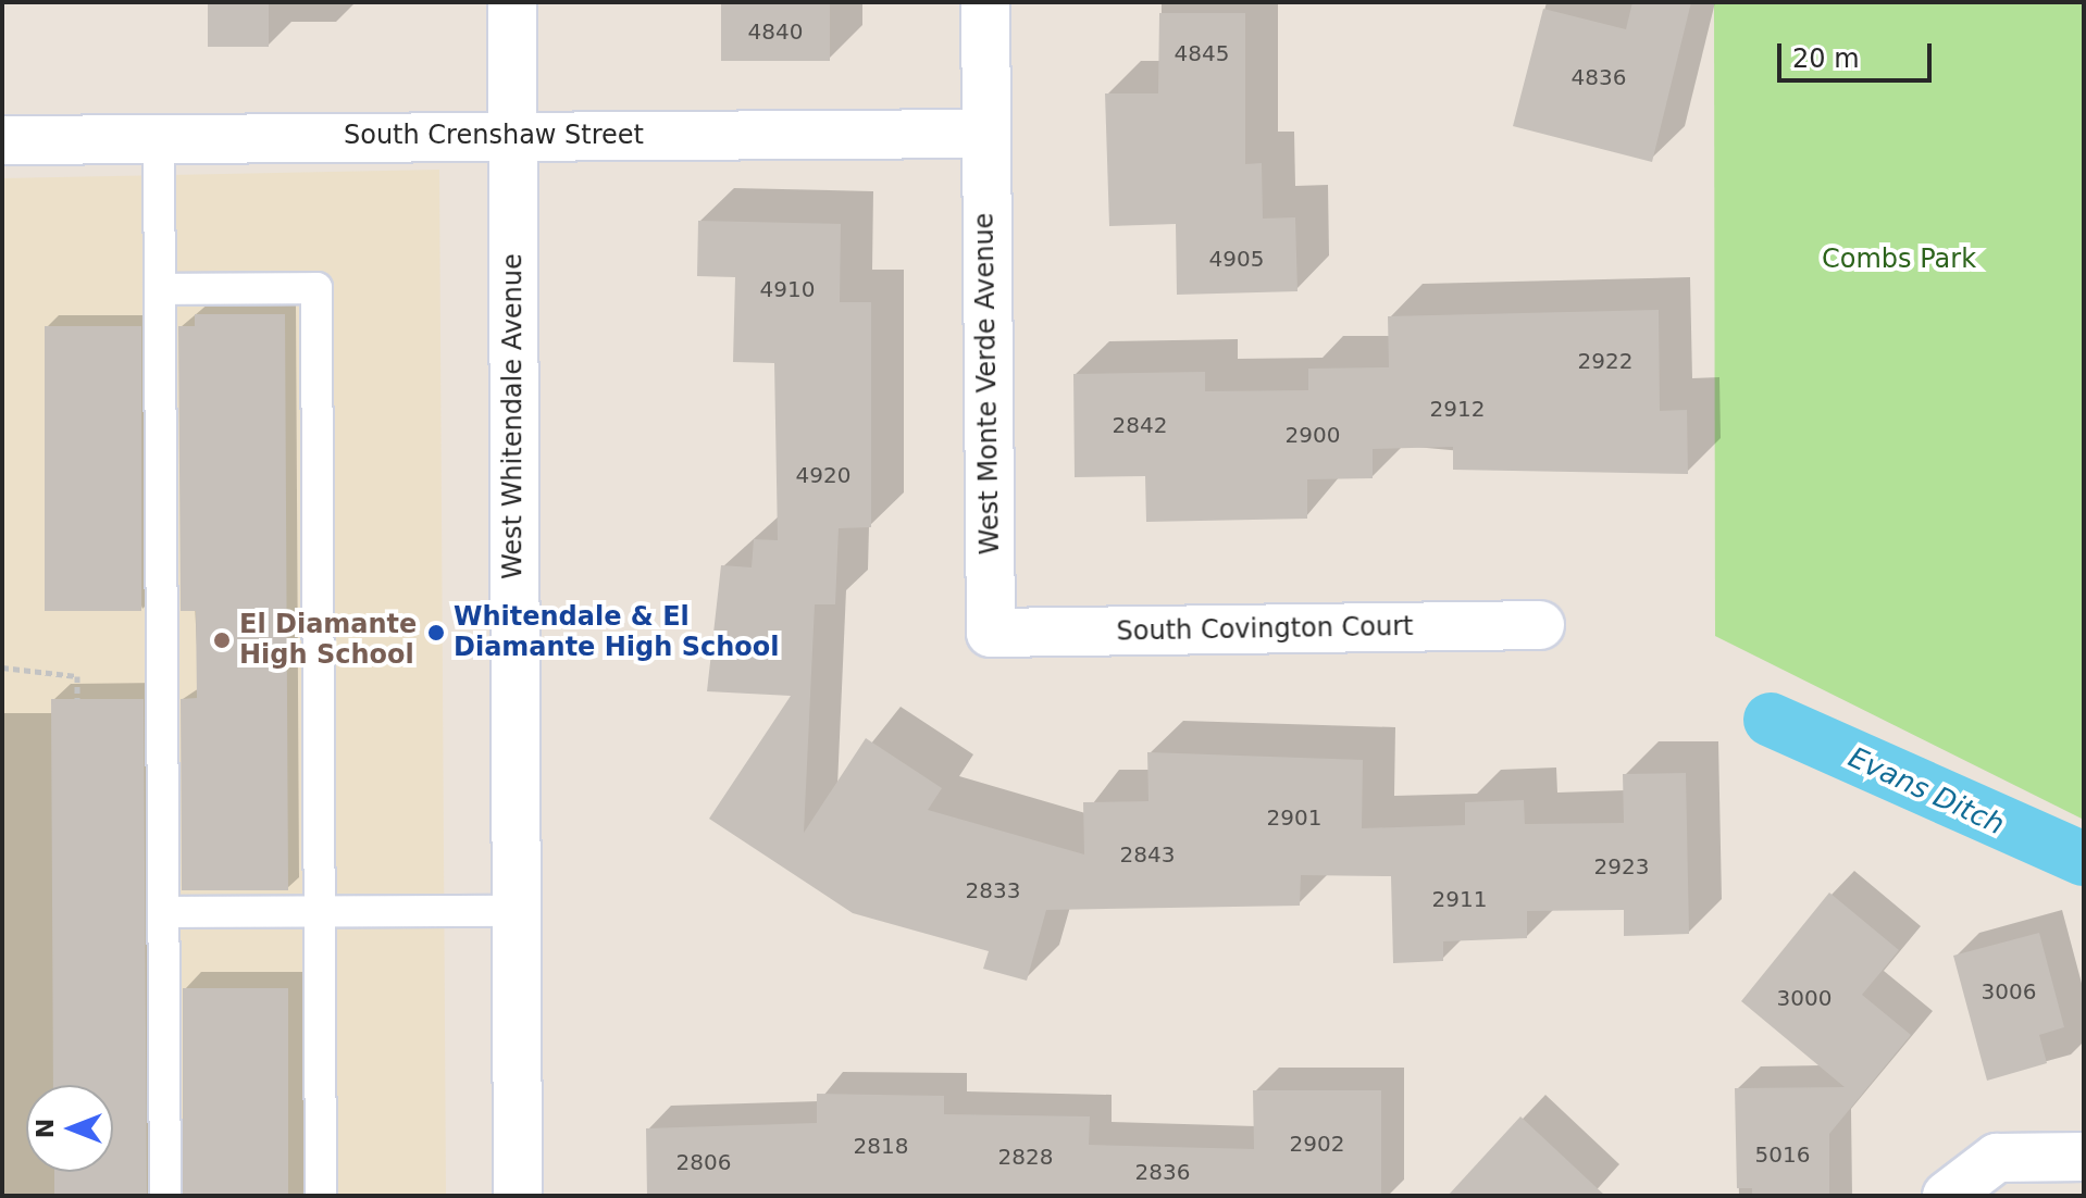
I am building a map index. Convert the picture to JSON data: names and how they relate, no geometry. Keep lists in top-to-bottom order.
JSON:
{
  "streets": {
    "street": [
      "South Crenshaw Street",
      "West Monte Verde Avenue",
      "West Whitendale Avenue",
      "South Covington Court"
    ]
  },
  "crossings": [
    ["South Crenshaw Street", "West Monte Verde Avenue"],
    ["South Crenshaw Street", "West Whitendale Avenue"],
    ["West Monte Verde Avenue", "South Covington Court"]
  ],
  "water": ["Evans Ditch"],
  "parks": ["Combs Park"],
  "places": ["Whitendale & El Diamante High School", "El Diamante High School"],
  "house_numbers": [
    "4840",
    "4845",
    "4836",
    "4905",
    "4910",
    "2922",
    "2912",
    "2842",
    "2900",
    "4920",
    "2901",
    "2843",
    "2923",
    "2833",
    "2911",
    "3006",
    "3000",
    "2902",
    "2818",
    "5016",
    "2828",
    "2806",
    "2836"
  ],
  "scale_bar": "20 m",
  "north": "left"
}
